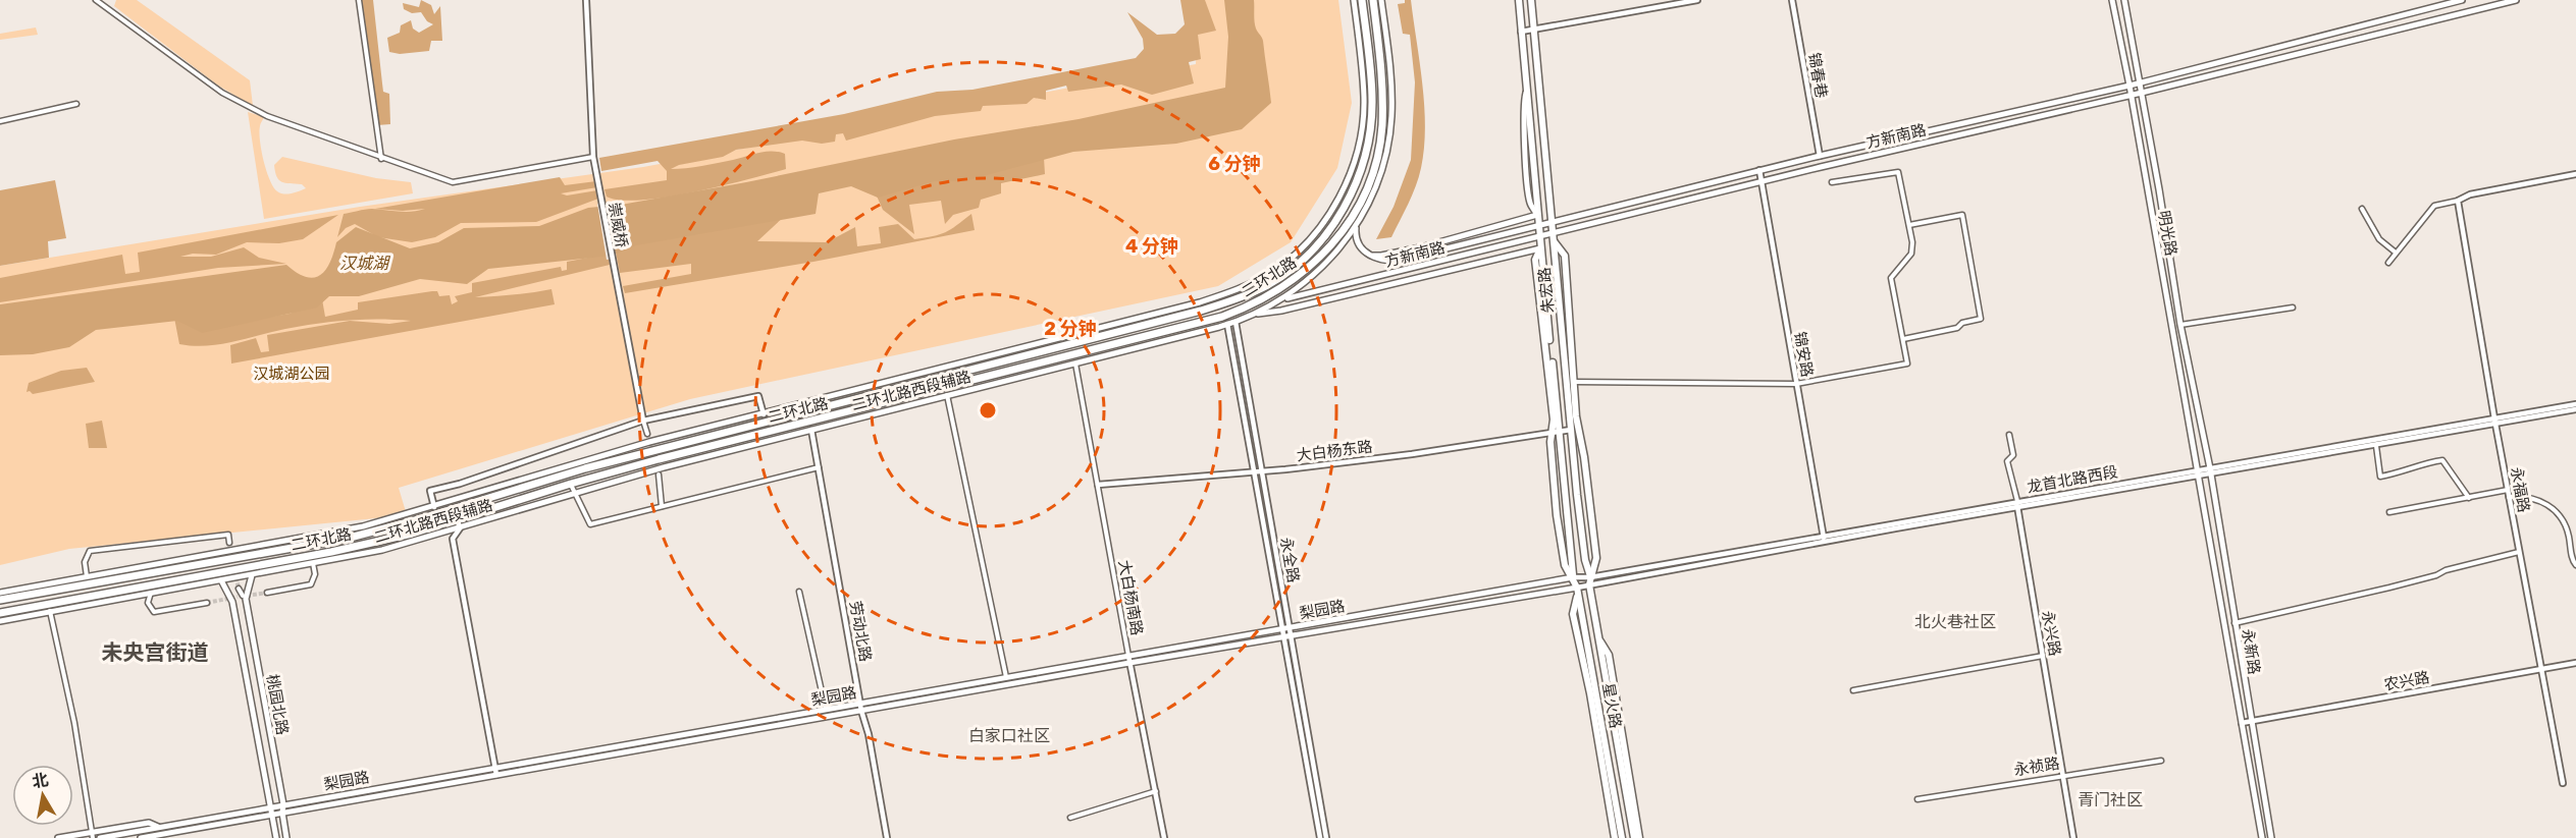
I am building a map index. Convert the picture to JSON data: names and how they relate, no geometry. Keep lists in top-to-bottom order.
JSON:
{
  "streets": {
    "highway": ["二环北路"],
    "main road": [
      "方新南路",
      "明光路",
      "朱宏路",
      "二环北路西段辅路",
      "梨园路",
      "永新路",
      "桃园北路",
      "星火路"
    ],
    "street": [
      "锦春巷",
      "崇威桥",
      "锦安路",
      "大白杨东路",
      "龙首北路西段",
      "永福路",
      "永全路",
      "大白杨南路",
      "劳动北路",
      "永兴路",
      "农兴路",
      "永祯路"
    ]
  },
  "crossings": [
    ["锦春巷", "方新南路"],
    ["方新南路", "明光路"],
    ["方新南路", "朱宏路"],
    ["方新南路", "锦安路"],
    ["方新南路", "二环北路西段辅路"],
    ["明光路", "龙首北路西段"],
    ["明光路", "永新路"],
    ["二环北路", "二环北路西段辅路"],
    ["朱宏路", "大白杨东路"],
    ["朱宏路", "龙首北路西段"],
    ["朱宏路", "梨园路"],
    ["朱宏路", "星火路"],
    ["锦安路", "龙首北路西段"],
    ["二环北路西段辅路", "永全路"],
    ["二环北路西段辅路", "大白杨南路"],
    ["二环北路西段辅路", "劳动北路"],
    ["二环北路西段辅路", "桃园北路"],
    ["大白杨东路", "永全路"],
    ["大白杨东路", "大白杨南路"],
    ["龙首北路西段", "永福路"],
    ["龙首北路西段", "梨园路"],
    ["龙首北路西段", "永兴路"],
    ["龙首北路西段", "永新路"],
    ["龙首北路西段", "星火路"],
    ["永福路", "农兴路"],
    ["永全路", "梨园路"],
    ["大白杨南路", "梨园路"],
    ["梨园路", "劳动北路"],
    ["梨园路", "桃园北路"],
    ["梨园路", "星火路"],
    ["永兴路", "永祯路"],
    ["永新路", "农兴路"]
  ],
  "districts": [
    "北火巷社区",
    "未央宫街道",
    "白家口社区",
    "青门社区"
  ],
  "water": ["汉城湖"],
  "parks": ["汉城湖公园"],
  "north": "top",
  "rings": ["6 分钟", "4 分钟", "2 分钟"]
}
